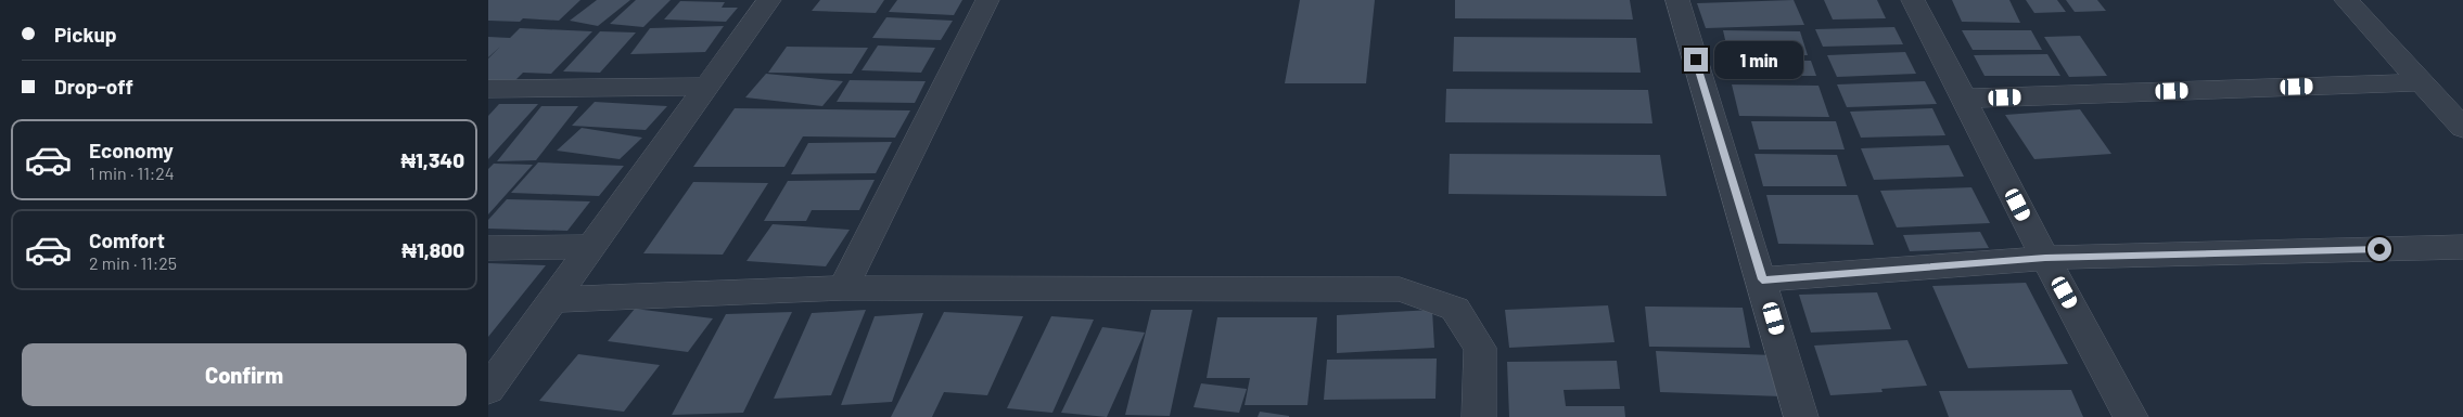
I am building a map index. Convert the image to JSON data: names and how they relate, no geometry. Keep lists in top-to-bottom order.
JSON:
{
  "page": {
    "banner": ["Pickup", "Drop-off"],
    "bubble": "1 min",
    "list": [
      {
        "name": "Economy",
        "note": "1 min · 11:24",
        "value": "₦1,340"
      },
      {
        "name": "Comfort",
        "note": "2 min · 11:25",
        "value": "₦1,800"
      }
    ],
    "buttons": "Confirm"
  }
}
